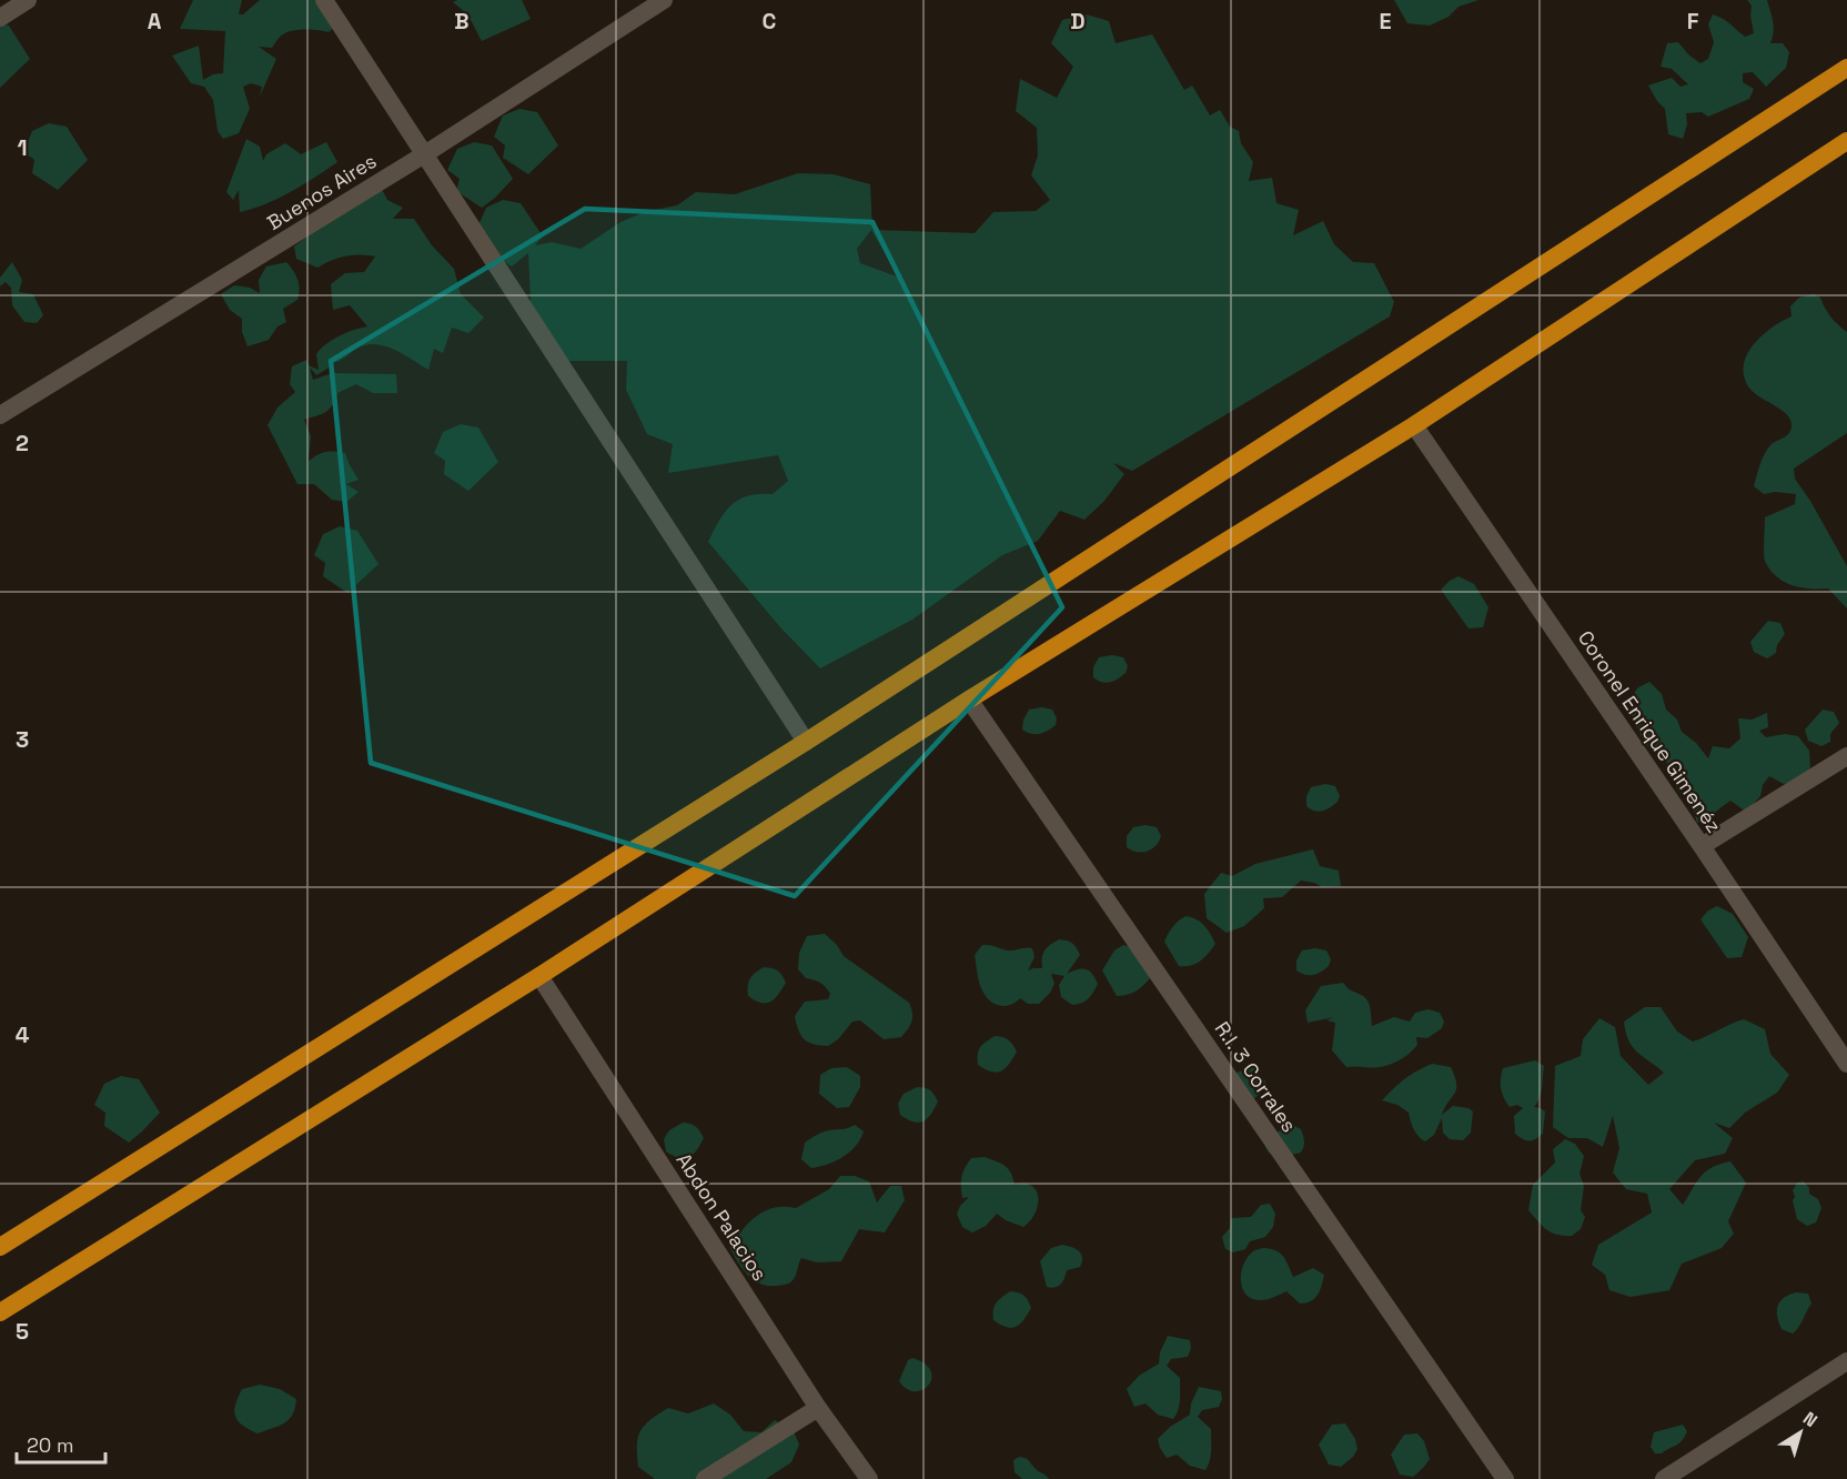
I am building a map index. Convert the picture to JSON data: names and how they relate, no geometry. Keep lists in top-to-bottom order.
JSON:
{
  "streets": {
    "street": [
      "Buenos Aires",
      "Coronel Enrique Gimenéz",
      "R.I. 3 Corrales",
      "Abdon Palacios"
    ]
  },
  "scale_bar": "20 m",
  "north": "top right",
  "grid": {
    "columns": [
      "A",
      "B",
      "C",
      "D",
      "E",
      "F"
    ],
    "rows": [
      "1",
      "2",
      "3",
      "4",
      "5"
    ]
  }
}
